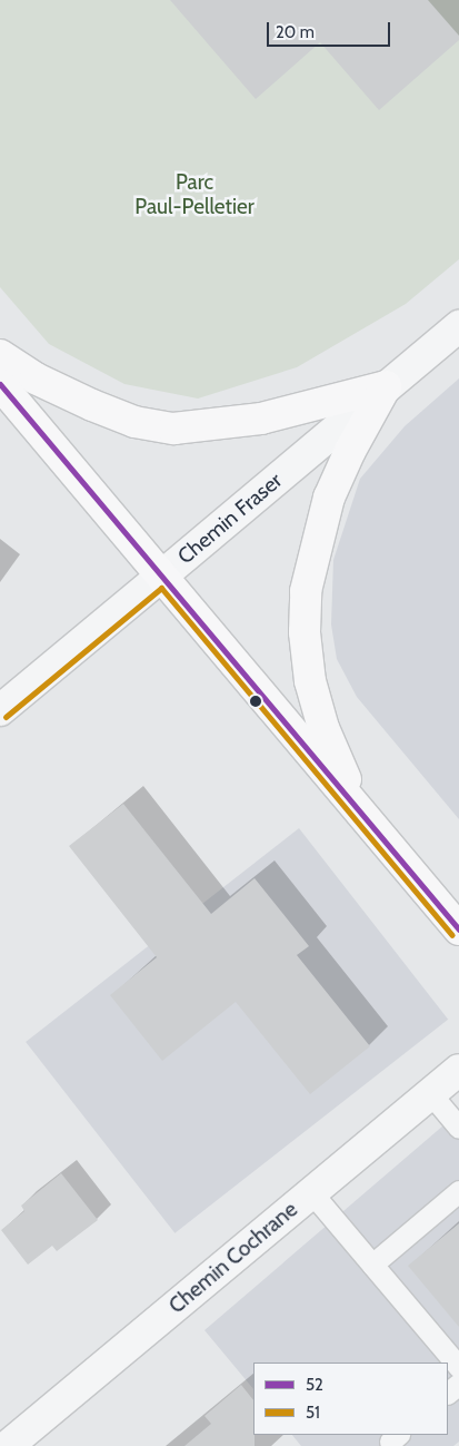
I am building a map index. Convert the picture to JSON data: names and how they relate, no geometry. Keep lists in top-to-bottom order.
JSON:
{
  "streets": {
    "street": ["Chemin Fraser", "Chemin Cochrane"]
  },
  "parks": ["Parc Paul-Pelletier"],
  "lines": ["transit line 52", "transit line 51"],
  "legend": ["52", "51"],
  "scale_bar": "20 m"
}
